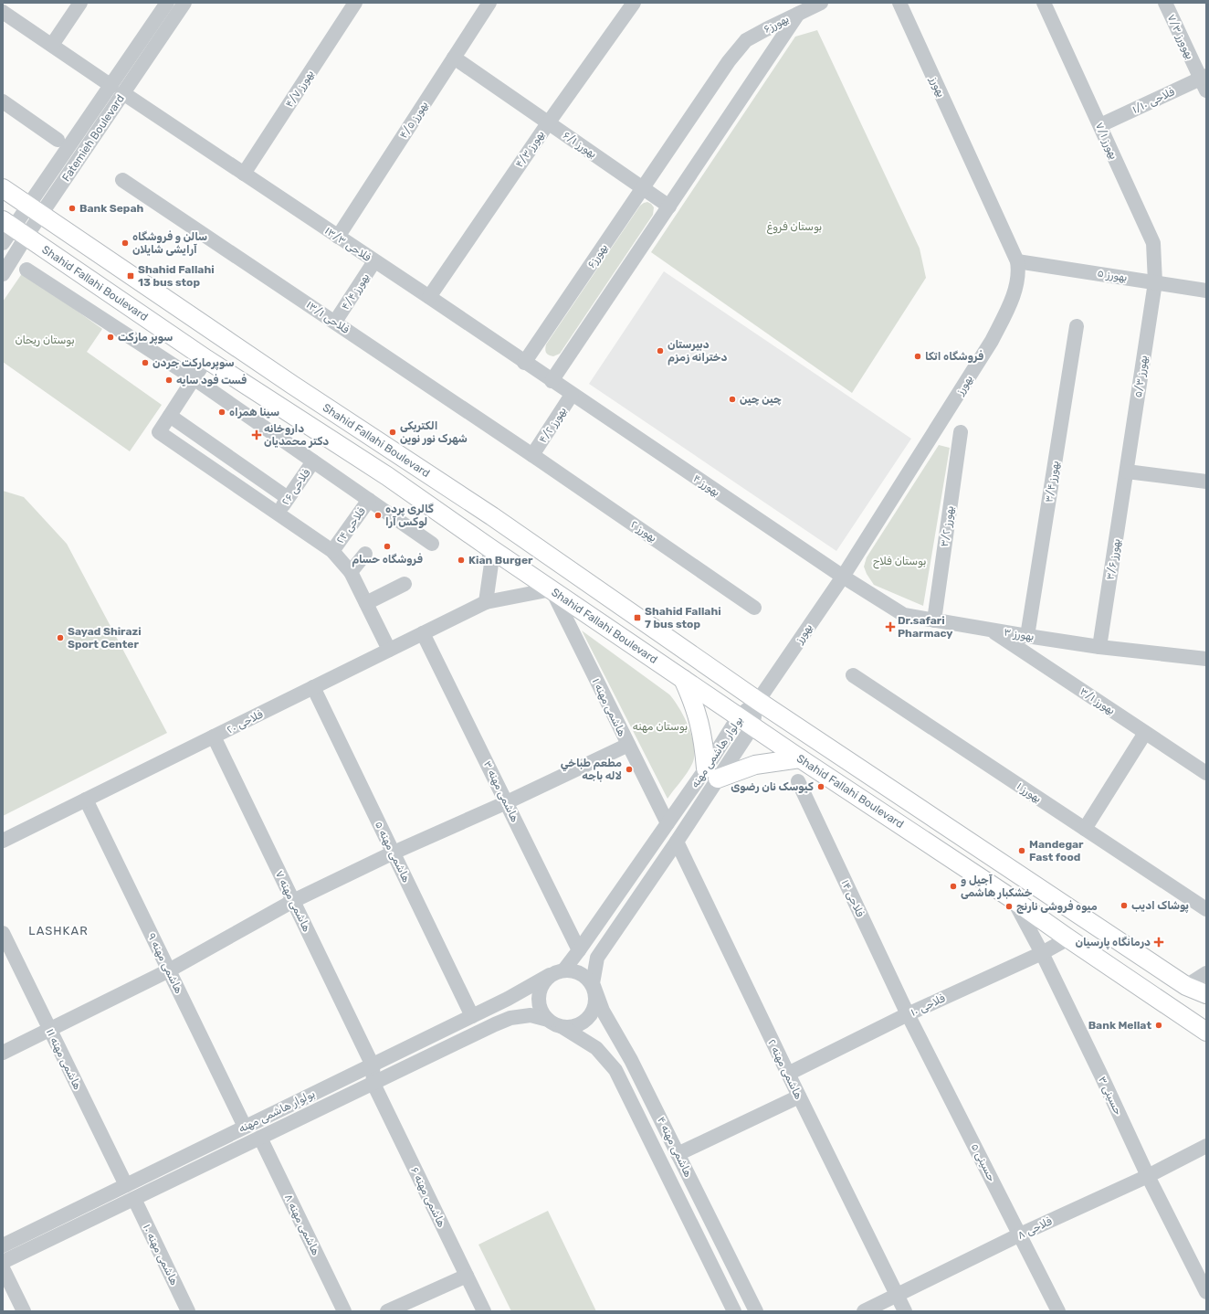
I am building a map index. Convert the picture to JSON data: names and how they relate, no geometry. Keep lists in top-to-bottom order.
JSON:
{
  "streets": {
    "main road": ["Shahid Fallahi Boulevard"],
    "street": [
      "بهورز۶",
      "بهوورز ۷/۳",
      "بهورز",
      "بهورز ۴/۷",
      "فلاحی ۱/۱۰",
      "بهورز ۴/۵",
      "Fatemieh Boulevard",
      "بهورز ۷/۱",
      "بهورز ۶/۱",
      "بهورز ۴/۳",
      "فلاحی ۱۳/۳",
      "بهورز ۵",
      "بهورز ۴/۴",
      "فلاحی ۱۳/۱",
      "بهورز ۵/۳",
      "بهورز ۴/۲",
      "بهورز ۳/۴",
      "بهورز ۴",
      "فلاحی ۲۶",
      "فلاحی ۲۴",
      "بهورز ۳/۲",
      "بهورز ۲",
      "بهورز ۳/۶",
      "بهورز ۳",
      "بهورز ۳/۱",
      "هاشمی مهنه ۱",
      "فلاحی ۲۰",
      "بولوار هاشمی مهنه",
      "هاشمی مهنه ۳",
      "بهورز ۱",
      "هاشمی مهنه ۵",
      "فلاحی ۱۴",
      "هاشمی مهنه ۷",
      "هاشمی مهنه ۹",
      "فلاحی ۱۰",
      "هاشمی مهنه ۱۱",
      "هاشمی مهنه ۲",
      "حسینی ۳",
      "هاشمی مهنه ۴",
      "حسینی ۵",
      "هاشمی مهنه ۶",
      "هاشمی مهنه ۸",
      "فلاحی ۸",
      "هاشمی مهنه ۱۰"
    ]
  },
  "crossings": [
    ["بهورز۶", "بهورز ۶/۱"],
    ["بهورز۶", "فلاحی ۱۳/۳"],
    ["بهوورز ۷/۳", "فلاحی ۱/۱۰"],
    ["بهورز", "بهورز ۵"],
    ["بهورز", "Shahid Fallahi Boulevard"],
    ["بهورز", "بهورز ۴"],
    ["بهورز", "بهورز ۳"],
    ["بهورز", "بولوار هاشمی مهنه"],
    ["بهورز ۴/۷", "فلاحی ۱۳/۳"],
    ["فلاحی ۱/۱۰", "بهورز ۷/۱"],
    ["بهورز ۴/۵", "بهورز ۶/۱"],
    ["بهورز ۴/۵", "فلاحی ۱۳/۳"],
    ["Fatemieh Boulevard", "فلاحی ۱۳/۳"],
    ["Fatemieh Boulevard", "Shahid Fallahi Boulevard"],
    ["بهورز ۷/۱", "بهورز ۵"],
    ["بهورز ۷/۱", "بهورز ۵/۳"],
    ["بهورز ۶/۱", "بهورز ۴/۳"],
    ["بهورز ۴/۳", "فلاحی ۱۳/۳"],
    ["فلاحی ۱۳/۳", "بهورز ۴/۴"],
    ["فلاحی ۱۳/۳", "بهورز ۴/۲"],
    ["فلاحی ۱۳/۳", "بهورز ۴"],
    ["بهورز ۵", "بهورز ۵/۳"],
    ["Shahid Fallahi Boulevard", "هاشمی مهنه ۱"],
    ["Shahid Fallahi Boulevard", "فلاحی ۲۰"],
    ["Shahid Fallahi Boulevard", "بولوار هاشمی مهنه"],
    ["Shahid Fallahi Boulevard", "فلاحی ۱۰"],
    ["Shahid Fallahi Boulevard", "حسینی ۳"],
    ["بهورز ۴/۴", "فلاحی ۱۳/۱"],
    ["فلاحی ۱۳/۱", "بهورز ۴/۲"],
    ["فلاحی ۱۳/۱", "بهورز ۲"],
    ["بهورز ۵/۳", "بهورز ۳/۶"],
    ["بهورز ۴/۲", "بهورز ۴"],
    ["بهورز ۴/۲", "بهورز ۲"],
    ["بهورز ۳/۴", "بهورز ۳"],
    ["بهورز ۴", "بهورز ۳"],
    ["بهورز ۳/۲", "بهورز ۳"],
    ["بهورز ۳/۶", "بهورز ۳"],
    ["بهورز ۳", "بهورز ۳/۱"],
    ["هاشمی مهنه ۱", "فلاحی ۲۰"],
    ["هاشمی مهنه ۱", "بولوار هاشمی مهنه"],
    ["فلاحی ۲۰", "هاشمی مهنه ۳"],
    ["فلاحی ۲۰", "هاشمی مهنه ۵"],
    ["فلاحی ۲۰", "هاشمی مهنه ۷"],
    ["فلاحی ۲۰", "هاشمی مهنه ۹"],
    ["بولوار هاشمی مهنه", "هاشمی مهنه ۳"],
    ["بولوار هاشمی مهنه", "هاشمی مهنه ۵"],
    ["بولوار هاشمی مهنه", "هاشمی مهنه ۷"],
    ["بولوار هاشمی مهنه", "هاشمی مهنه ۹"],
    ["بولوار هاشمی مهنه", "هاشمی مهنه ۱۱"],
    ["بولوار هاشمی مهنه", "هاشمی مهنه ۲"],
    ["بولوار هاشمی مهنه", "هاشمی مهنه ۴"],
    ["بولوار هاشمی مهنه", "هاشمی مهنه ۶"],
    ["بولوار هاشمی مهنه", "هاشمی مهنه ۸"],
    ["بولوار هاشمی مهنه", "هاشمی مهنه ۱۰"],
    ["فلاحی ۱۴", "فلاحی ۱۰"],
    ["فلاحی ۱۴", "حسینی ۵"],
    ["فلاحی ۱۰", "هاشمی مهنه ۲"],
    ["فلاحی ۱۰", "حسینی ۳"],
    ["فلاحی ۱۰", "حسینی ۵"],
    ["هاشمی مهنه ۲", "فلاحی ۸"],
    ["حسینی ۳", "فلاحی ۸"],
    ["حسینی ۵", "فلاحی ۸"]
  ],
  "districts": ["LASHKAR"],
  "parks": [
    "بوستان فروغ",
    "بوستان ریحان",
    "بوستان فلاح",
    "بوستان مهنه"
  ],
  "places": {
    "other": [
      "Bank Sepah",
      "سالن و فروشگاه آرایشی شایلان",
      "سوپر مارکت",
      "دبیرستان دخترانه زمزم",
      "فروشگاه اتکا",
      "سوپرمارکت جردن",
      "فست فود سایه",
      "چین چین",
      "سینا همراه",
      "الکتریکی شهرک نور نوین",
      "گالری پرده لوکس آرا",
      "فروشگاه حسام",
      "Kian Burger",
      "Sayad Shirazi Sport Center",
      "مطعم طباخي لاله باجه",
      "کیوسک نان رضوی",
      "Mandegar Fast food",
      "آجیل و خشکبار هاشمی",
      "پوشاک ادیب",
      "میوه فروشی نارنج",
      "Bank Mellat"
    ],
    "transit": ["Shahid Fallahi 13 bus stop", "Shahid Fallahi 7 bus stop"],
    "health": ["داروخانه دکتر محمدیان", "Dr.safari Pharmacy", "درمانگاه پارسیان"]
  }
}
